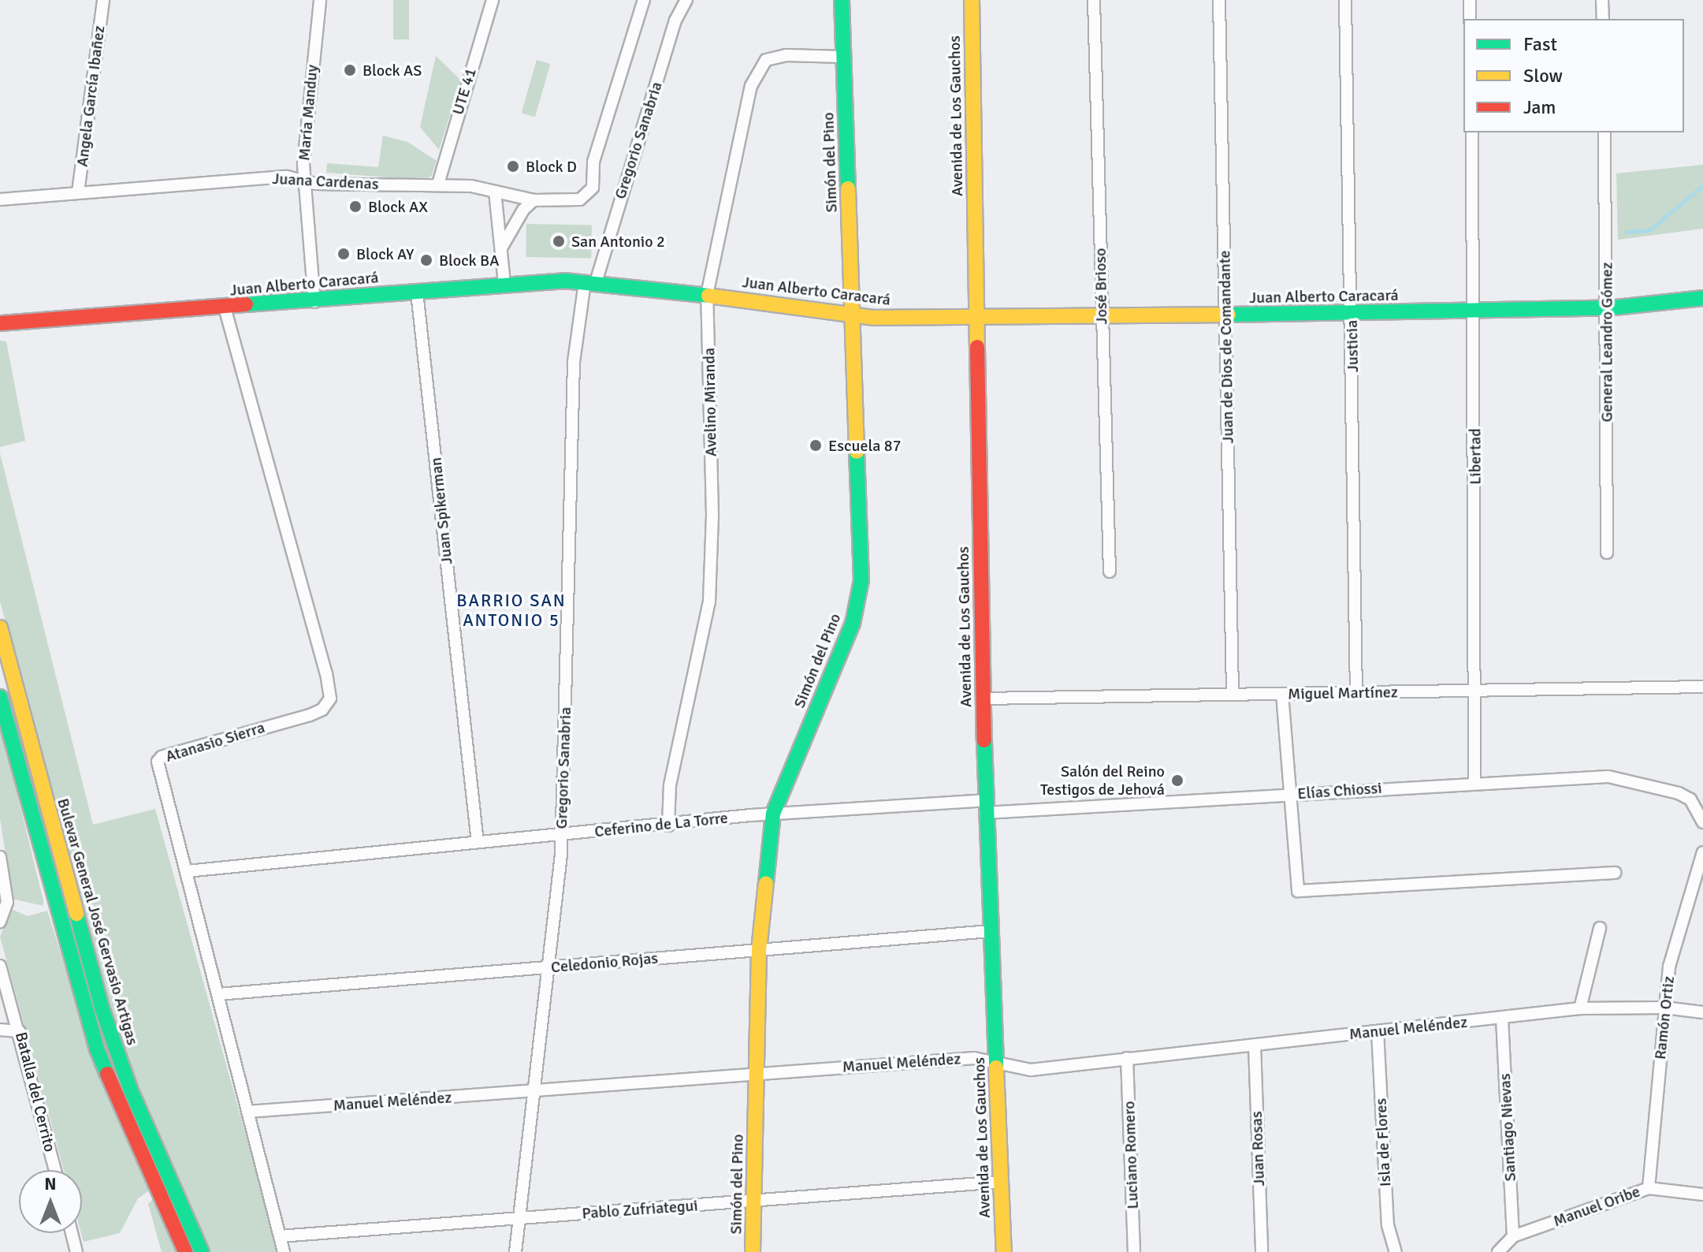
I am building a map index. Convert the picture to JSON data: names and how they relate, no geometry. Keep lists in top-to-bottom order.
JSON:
{
  "streets": {
    "street": [
      "UTE 41",
      "Angela García Ibañez",
      "María Manduy",
      "Avenida de Los Gauchos",
      "Gregorio Sanabria",
      "Simón del Pino",
      "Juana Cardenas",
      "Juan Alberto Caracará",
      "José Brioso",
      "General Leandro Gómez",
      "Justicia",
      "Juan de Dios de Comandante",
      "Avelino Miranda",
      "Libertad",
      "Juan Spikerman",
      "Miguel Martínez",
      "Atanasio Sierra",
      "Elías Chiossi",
      "Ceferino de La Torre",
      "Bulevar General José Gervasio Artigas",
      "Celedonio Rojas",
      "Ramón Ortiz",
      "Manuel Meléndez",
      "Batalla del Cerrito",
      "Santiago Nievas",
      "Isla de Flores",
      "Juan Rosas",
      "Luciano Romero",
      "Manuel Oribe",
      "Pablo Zufriategui"
    ]
  },
  "crossings": [
    ["UTE 41", "Juana Cardenas"],
    ["Angela García Ibañez", "Juana Cardenas"],
    ["María Manduy", "Juana Cardenas"],
    ["María Manduy", "Juan Alberto Caracará"],
    ["Avenida de Los Gauchos", "Juan Alberto Caracará"],
    ["Avenida de Los Gauchos", "Miguel Martínez"],
    ["Avenida de Los Gauchos", "Elías Chiossi"],
    ["Avenida de Los Gauchos", "Ceferino de La Torre"],
    ["Avenida de Los Gauchos", "Celedonio Rojas"],
    ["Avenida de Los Gauchos", "Manuel Meléndez"],
    ["Avenida de Los Gauchos", "Pablo Zufriategui"],
    ["Gregorio Sanabria", "Juana Cardenas"],
    ["Gregorio Sanabria", "Juan Alberto Caracará"],
    ["Gregorio Sanabria", "Ceferino de La Torre"],
    ["Gregorio Sanabria", "Celedonio Rojas"],
    ["Gregorio Sanabria", "Manuel Meléndez"],
    ["Gregorio Sanabria", "Pablo Zufriategui"],
    ["Simón del Pino", "Juan Alberto Caracará"],
    ["Simón del Pino", "Avelino Miranda"],
    ["Simón del Pino", "Ceferino de La Torre"],
    ["Simón del Pino", "Celedonio Rojas"],
    ["Simón del Pino", "Manuel Meléndez"],
    ["Simón del Pino", "Pablo Zufriategui"],
    ["Juan Alberto Caracará", "José Brioso"],
    ["Juan Alberto Caracará", "General Leandro Gómez"],
    ["Juan Alberto Caracará", "Justicia"],
    ["Juan Alberto Caracará", "Juan de Dios de Comandante"],
    ["Juan Alberto Caracará", "Avelino Miranda"],
    ["Juan Alberto Caracará", "Libertad"],
    ["Juan Alberto Caracará", "Juan Spikerman"],
    ["Juan Alberto Caracará", "Atanasio Sierra"],
    ["Justicia", "Miguel Martínez"],
    ["Juan de Dios de Comandante", "Miguel Martínez"],
    ["Avelino Miranda", "Ceferino de La Torre"],
    ["Libertad", "Miguel Martínez"],
    ["Libertad", "Elías Chiossi"],
    ["Juan Spikerman", "Ceferino de La Torre"],
    ["Atanasio Sierra", "Ceferino de La Torre"],
    ["Atanasio Sierra", "Celedonio Rojas"],
    ["Atanasio Sierra", "Manuel Meléndez"],
    ["Atanasio Sierra", "Pablo Zufriategui"],
    ["Elías Chiossi", "Ceferino de La Torre"],
    ["Ramón Ortiz", "Manuel Meléndez"],
    ["Ramón Ortiz", "Manuel Oribe"],
    ["Manuel Meléndez", "Santiago Nievas"],
    ["Manuel Meléndez", "Isla de Flores"],
    ["Manuel Meléndez", "Juan Rosas"],
    ["Manuel Meléndez", "Luciano Romero"],
    ["Santiago Nievas", "Manuel Oribe"]
  ],
  "districts": ["BARRIO SAN ANTONIO 5"],
  "places": [
    "Block AS",
    "Block D",
    "Block AX",
    "San Antonio 2",
    "Block AY",
    "Block BA",
    "Escuela 87",
    "Salón del Reino Testigos de Jehová"
  ],
  "legend": ["Fast", "Slow", "Jam"],
  "north": "top"
}
